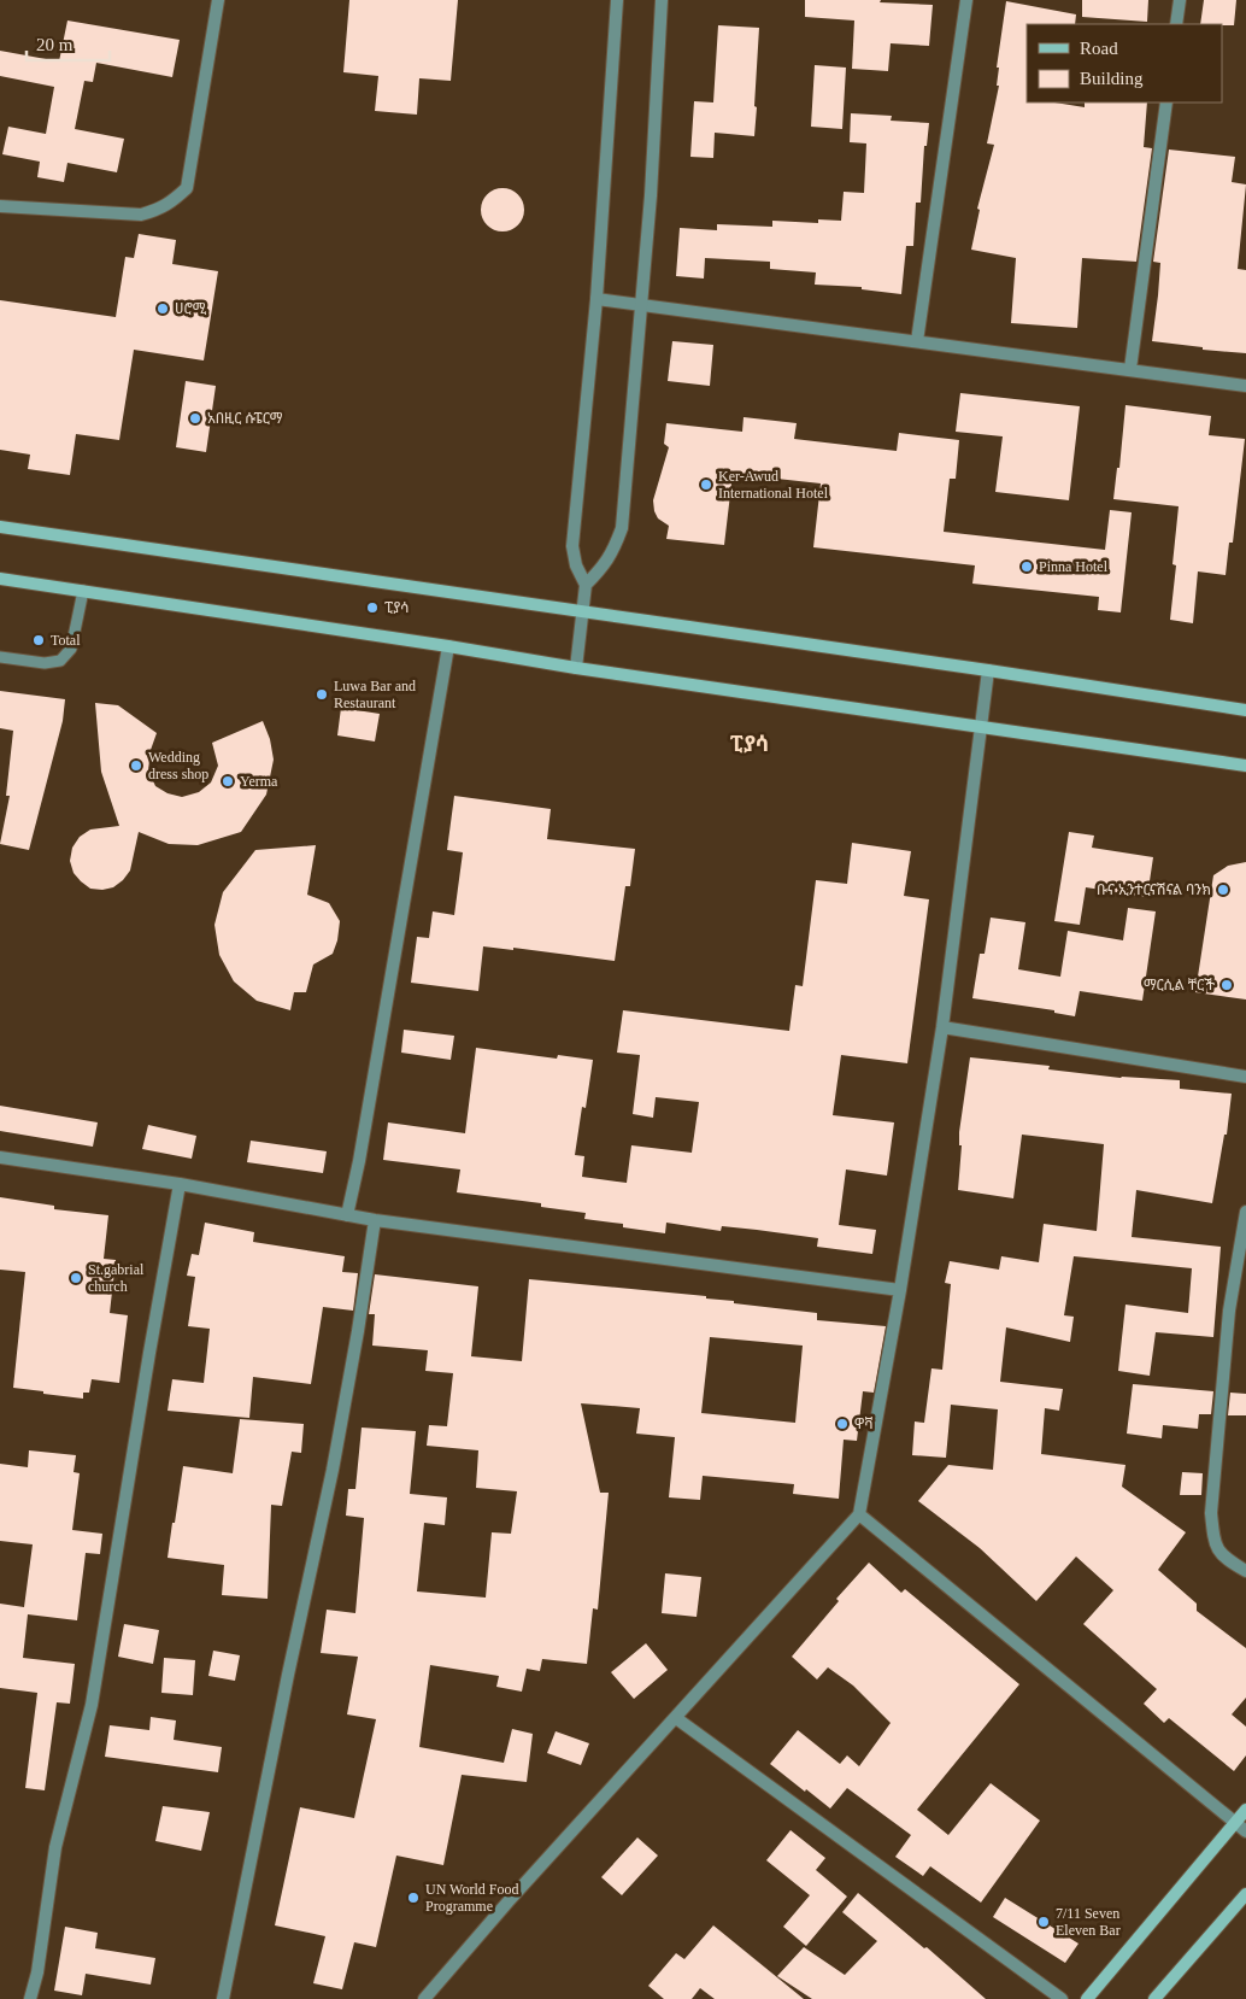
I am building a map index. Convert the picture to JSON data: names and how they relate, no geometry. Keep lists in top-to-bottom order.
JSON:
{
  "districts": ["ፒያሳ"],
  "places": [
    "ሀሮሚ",
    "አበዚር ሱፔርማ",
    "Ker-Awud International Hotel",
    "Pinna Hotel",
    "ፒያሳ",
    "Total",
    "Luwa Bar and Restaurant",
    "Wedding dress shop",
    "Yerma",
    "ቡና ኢንተርናሽናል ባንክ",
    "ማርሲል ቸርች",
    "St.gabrial church",
    "ዋቫ",
    "UN World Food Programme",
    "7/11 Seven Eleven Bar"
  ],
  "legend": ["Road", "Building"],
  "scale_bar": "20 m"
}
